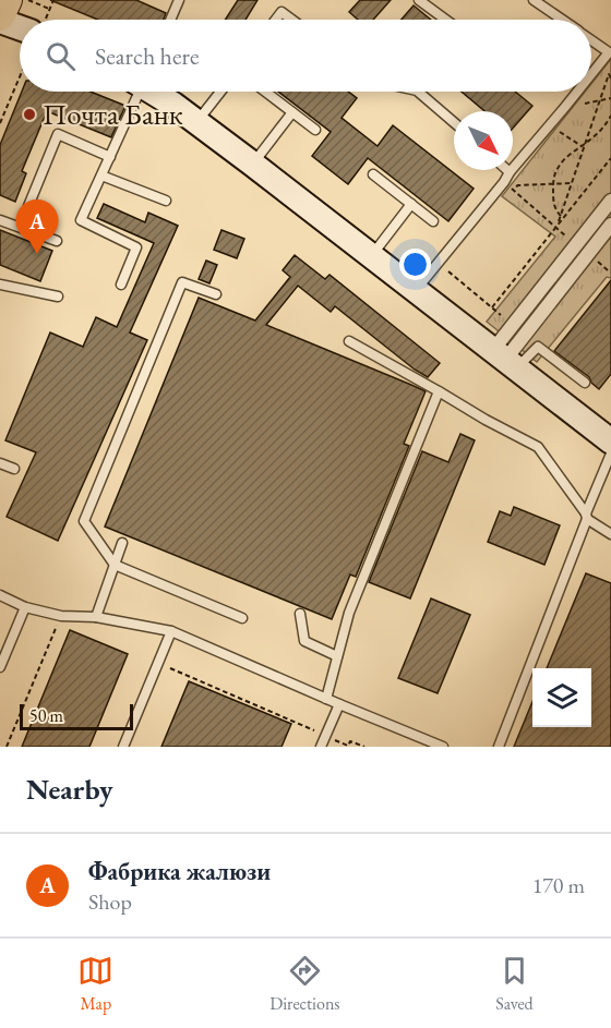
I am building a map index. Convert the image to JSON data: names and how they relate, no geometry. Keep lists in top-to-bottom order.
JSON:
{
  "places": ["Почта Банк"],
  "scale_bar": "50 m",
  "north": "bottom right",
  "page": {
    "search": "Search here",
    "pins": "A",
    "scale": "50 m",
    "heading": "Nearby",
    "list": [
      {
        "mark": "A",
        "name": "Фабрика жалюзи",
        "note": "Shop",
        "value": "170 m"
      }
    ],
    "nav": ["Map", "Directions", "Saved"]
  }
}
